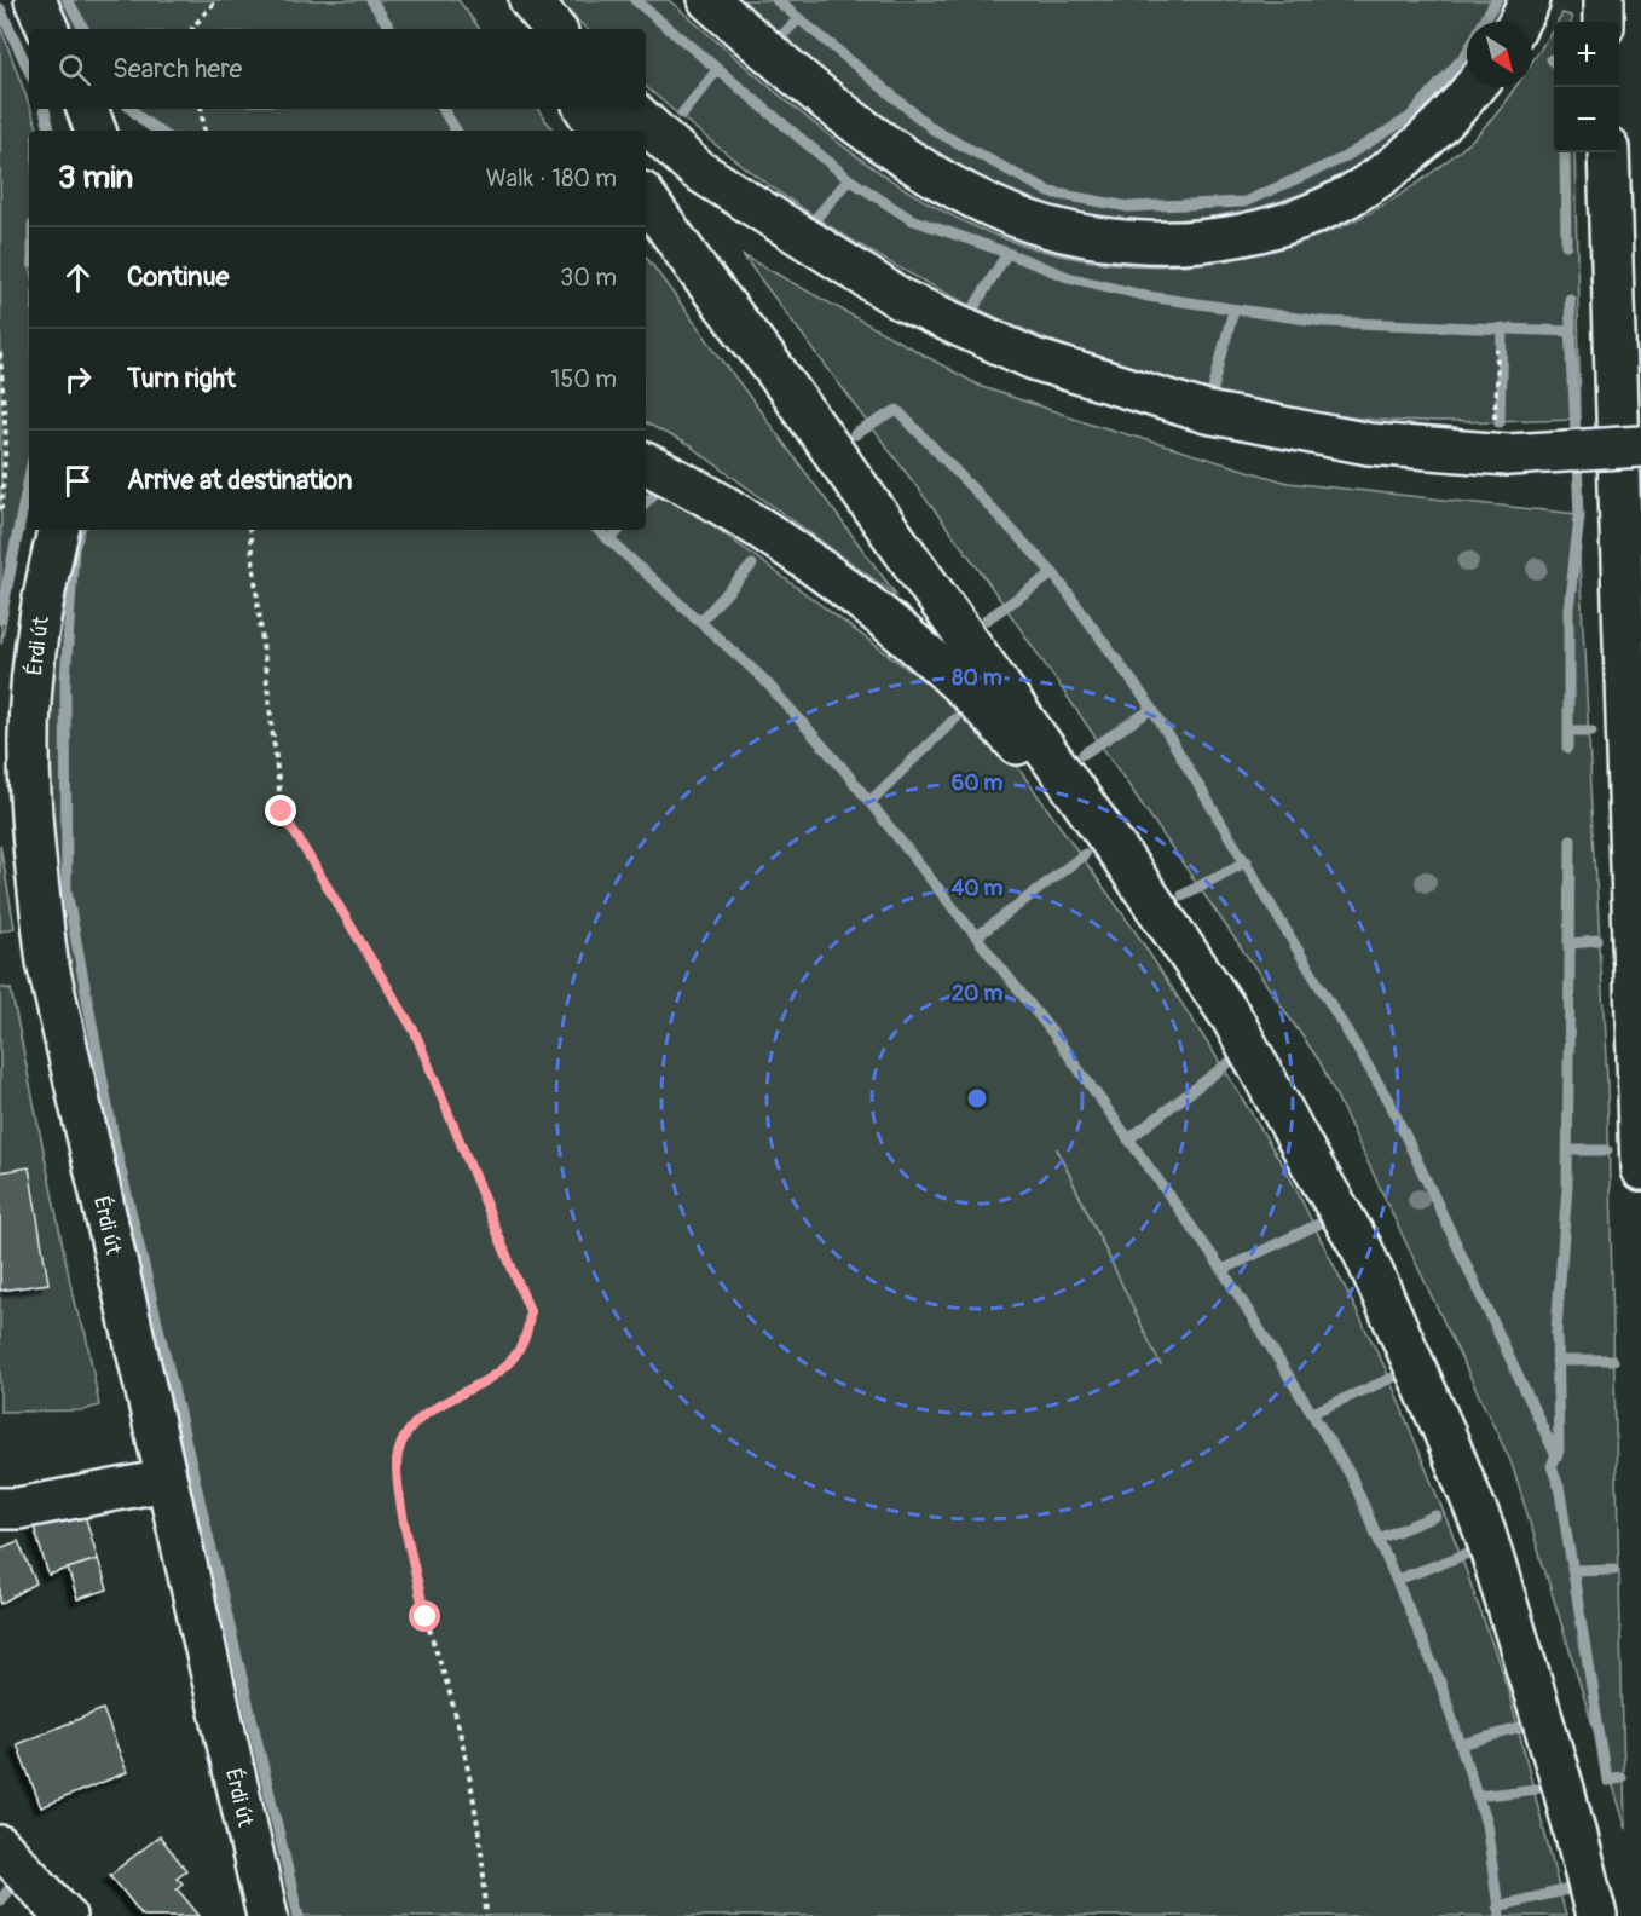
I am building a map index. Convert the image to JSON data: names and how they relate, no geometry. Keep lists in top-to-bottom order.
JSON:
{
  "streets": {
    "main road": ["Érdi út"]
  },
  "north": "bottom right",
  "page": {
    "map_buttons": ["+", "−"],
    "search": "Search here",
    "heading": ["3 min", "Walk · 180 m"],
    "list": [
      ["Continue", "30 m"],
      ["Turn right", "150 m"],
      "Arrive at destination"
    ]
  },
  "rings": [
    "80 m",
    "60 m",
    "40 m",
    "20 m"
  ]
}
